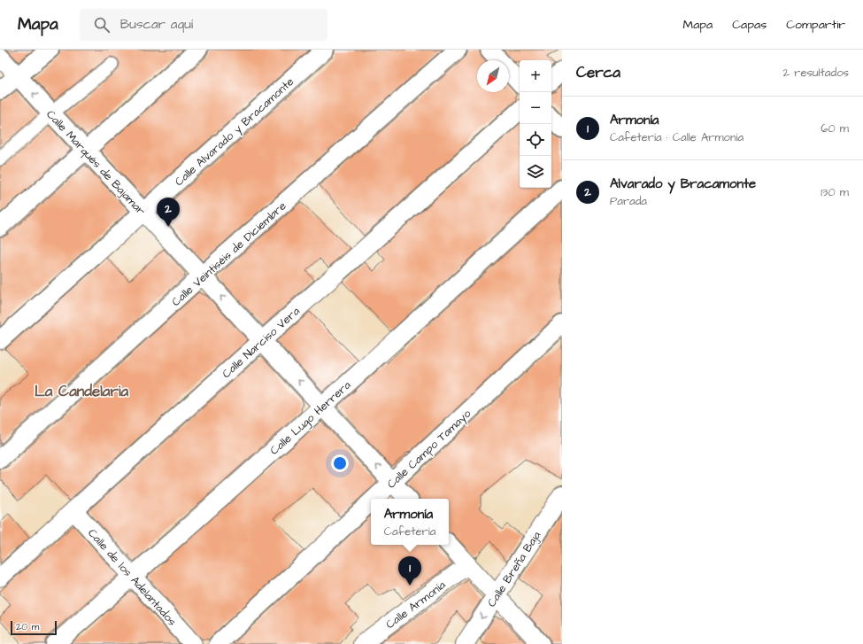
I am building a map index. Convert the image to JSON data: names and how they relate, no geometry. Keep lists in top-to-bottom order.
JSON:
{
  "streets": {
    "street": [
      "Calle Alvarado y Bracamonte",
      "Calle Marqués de Bajamar",
      "Calle Veintiséis de Diciembre",
      "Calle Narciso Vera",
      "Calle Lugo Herrera",
      "Calle Campo Tamayo",
      "Calle Breña Baja",
      "Calle de los Adelantados",
      "Calle Armonía"
    ]
  },
  "crossings": [
    ["Calle Alvarado y Bracamonte", "Calle Marqués de Bajamar"],
    ["Calle Marqués de Bajamar", "Calle Veintiséis de Diciembre"],
    ["Calle Marqués de Bajamar", "Calle Narciso Vera"],
    ["Calle Marqués de Bajamar", "Calle Lugo Herrera"],
    ["Calle Marqués de Bajamar", "Calle Campo Tamayo"],
    ["Calle Narciso Vera", "Calle de los Adelantados"],
    ["Calle Lugo Herrera", "Calle de los Adelantados"]
  ],
  "one_way": ["Calle Marqués de Bajamar"],
  "districts": ["La Candelaria"],
  "scale_bar": "20 m",
  "north": "bottom left",
  "page": {
    "header": "Mapa",
    "search": "Buscar aquí",
    "nav": ["Mapa", "Capas", "Compartir"],
    "heading": ["Cerca", "2 resultados"],
    "map_buttons": ["+", "−"],
    "list": [
      {
        "mark": "1",
        "name": "Armonía",
        "note": "Cafetería · Calle Armonía",
        "value": "60 m"
      },
      {
        "mark": "2",
        "name": "Alvarado y Bracamonte",
        "note": "Parada",
        "value": "130 m"
      }
    ],
    "pins": ["2", "1"],
    "popup": ["Armonía", "Cafetería"],
    "scale": "20 m"
  }
}
